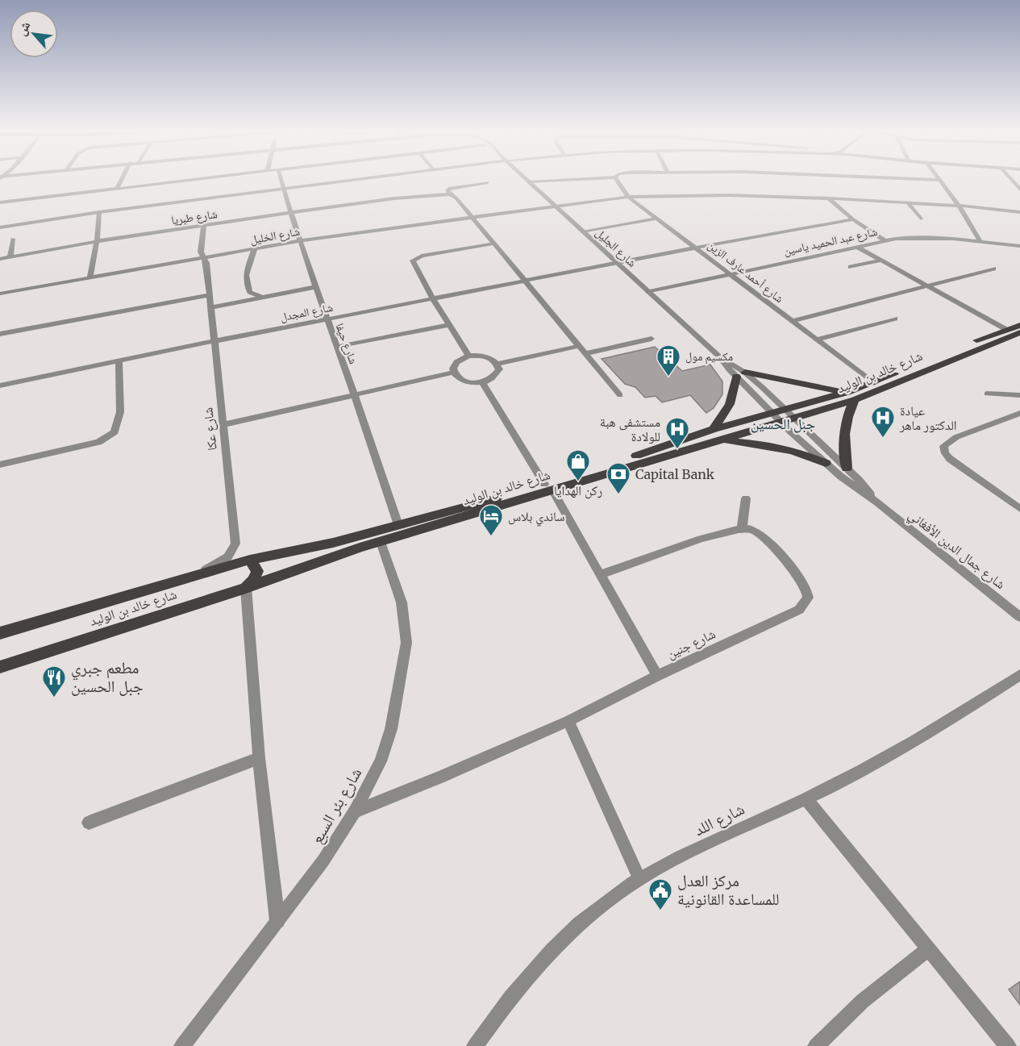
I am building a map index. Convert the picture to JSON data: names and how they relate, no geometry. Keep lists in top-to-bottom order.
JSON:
{
  "streets": {
    "main road": ["شارع خالد بن الوليد"],
    "street": [
      "شارع طبريا",
      "شارع الخليل",
      "شارع عبد الحميد ياسين",
      "شارع الجليل",
      "شارع أحمد عارف الزين",
      "شارع المجدل",
      "شارع حيفا",
      "شارع عكا",
      "شارع جمال الدين الأفغاني",
      "شارع جنين",
      "شارع بئر السبع",
      "شارع اللد"
    ]
  },
  "crossings": [
    ["شارع طبريا", "شارع حيفا"],
    ["شارع طبريا", "شارع عكا"],
    ["شارع الخليل", "شارع الجليل"],
    ["شارع الخليل", "شارع أحمد عارف الزين"],
    ["شارع الخليل", "شارع حيفا"],
    ["شارع الخليل", "شارع عكا"],
    ["شارع عبد الحميد ياسين", "شارع الجليل"],
    ["شارع عبد الحميد ياسين", "شارع أحمد عارف الزين"],
    ["شارع الجليل", "شارع المجدل"],
    ["شارع الجليل", "شارع خالد بن الوليد"],
    ["شارع الجليل", "شارع جمال الدين الأفغاني"],
    ["شارع أحمد عارف الزين", "شارع المجدل"],
    ["شارع أحمد عارف الزين", "شارع خالد بن الوليد"],
    ["شارع المجدل", "شارع حيفا"],
    ["شارع المجدل", "شارع عكا"],
    ["شارع حيفا", "شارع خالد بن الوليد"],
    ["شارع خالد بن الوليد", "شارع عكا"],
    ["شارع خالد بن الوليد", "شارع جمال الدين الأفغاني"],
    ["شارع خالد بن الوليد", "شارع بئر السبع"],
    ["شارع جنين", "شارع بئر السبع"]
  ],
  "districts": ["جبل الحسين"],
  "places": {
    "building": ["مكسيم مول"],
    "hospital": ["عيادة الدكتور ماهر", "مستشفى هبة للولادة"],
    "shop": ["ركن الهدايا"],
    "bank": ["Capital Bank"],
    "hotel": ["ساندي بلاس"],
    "restaurant": ["مطعم جبري جبل الحسين"],
    "public building": ["مركز العدل للمساعدة القانونية"]
  },
  "north": "top left"
}
